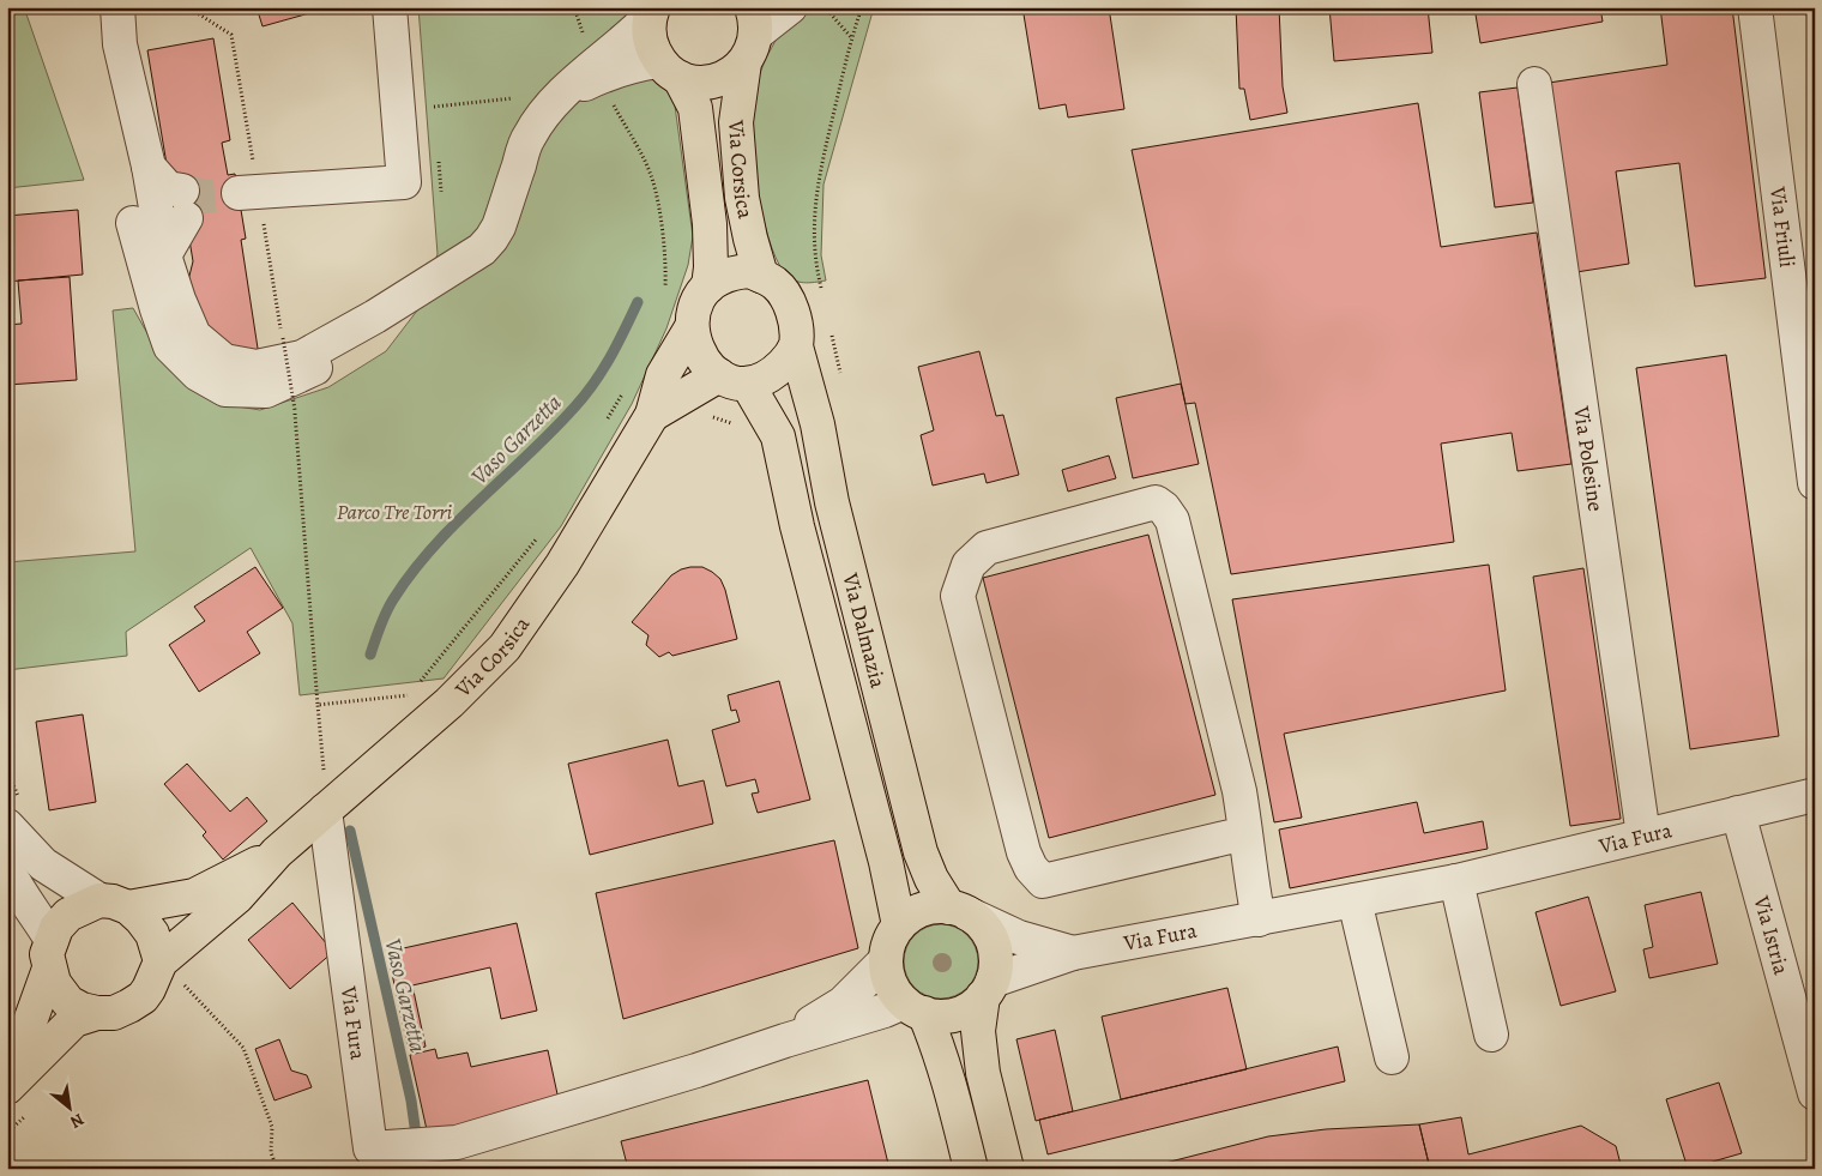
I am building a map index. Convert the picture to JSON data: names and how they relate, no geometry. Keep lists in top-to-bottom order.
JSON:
{
  "streets": {
    "main road": ["Via Corsica", "Via Dalmazia"],
    "street": [
      "Via Friuli",
      "Via Polesine",
      "Via Fura",
      "Via Istria"
    ]
  },
  "crossings": [
    ["Via Corsica", "Via Dalmazia"],
    ["Via Corsica", "Via Fura"],
    ["Via Polesine", "Via Fura"],
    ["Via Dalmazia", "Via Fura"],
    ["Via Fura", "Via Istria"]
  ],
  "water": ["Vaso Garzetta"],
  "parks": ["Parco Tre Torri"],
  "north": "bottom right"
}
